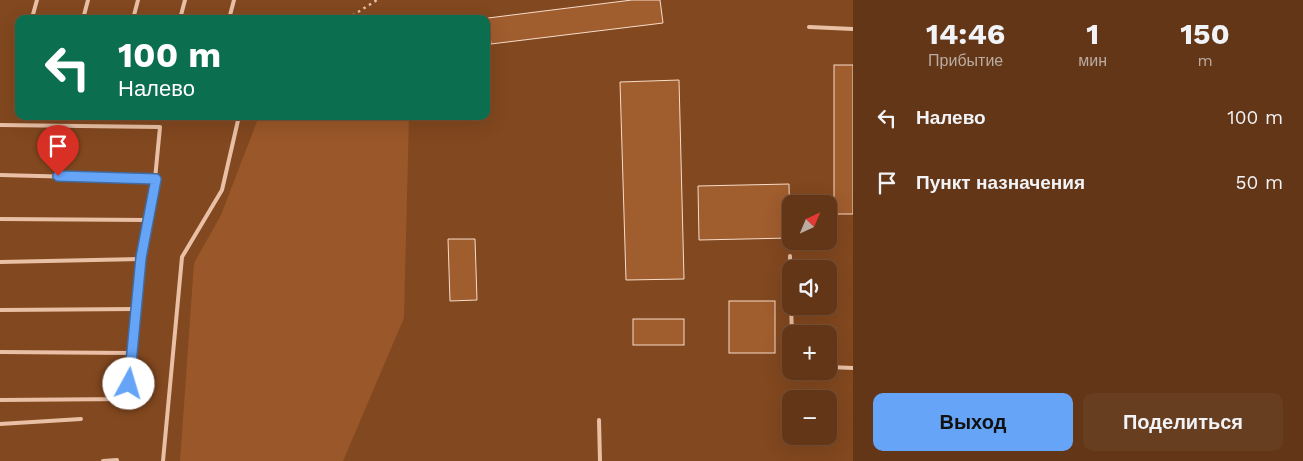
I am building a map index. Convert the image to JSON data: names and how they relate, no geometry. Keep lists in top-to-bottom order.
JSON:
{
  "north": "top right",
  "page": {
    "eta": [
      "14:46",
      "Прибытие",
      "1",
      "мин",
      "150",
      "m"
    ],
    "turn": ["100 m", "Налево"],
    "list": [
      {
        "name": "Налево",
        "value": "100 m"
      },
      {
        "name": "Пункт назначения",
        "value": "50 m"
      }
    ],
    "map_buttons": ["+", "−"],
    "buttons": ["Выход", "Поделиться"]
  }
}
